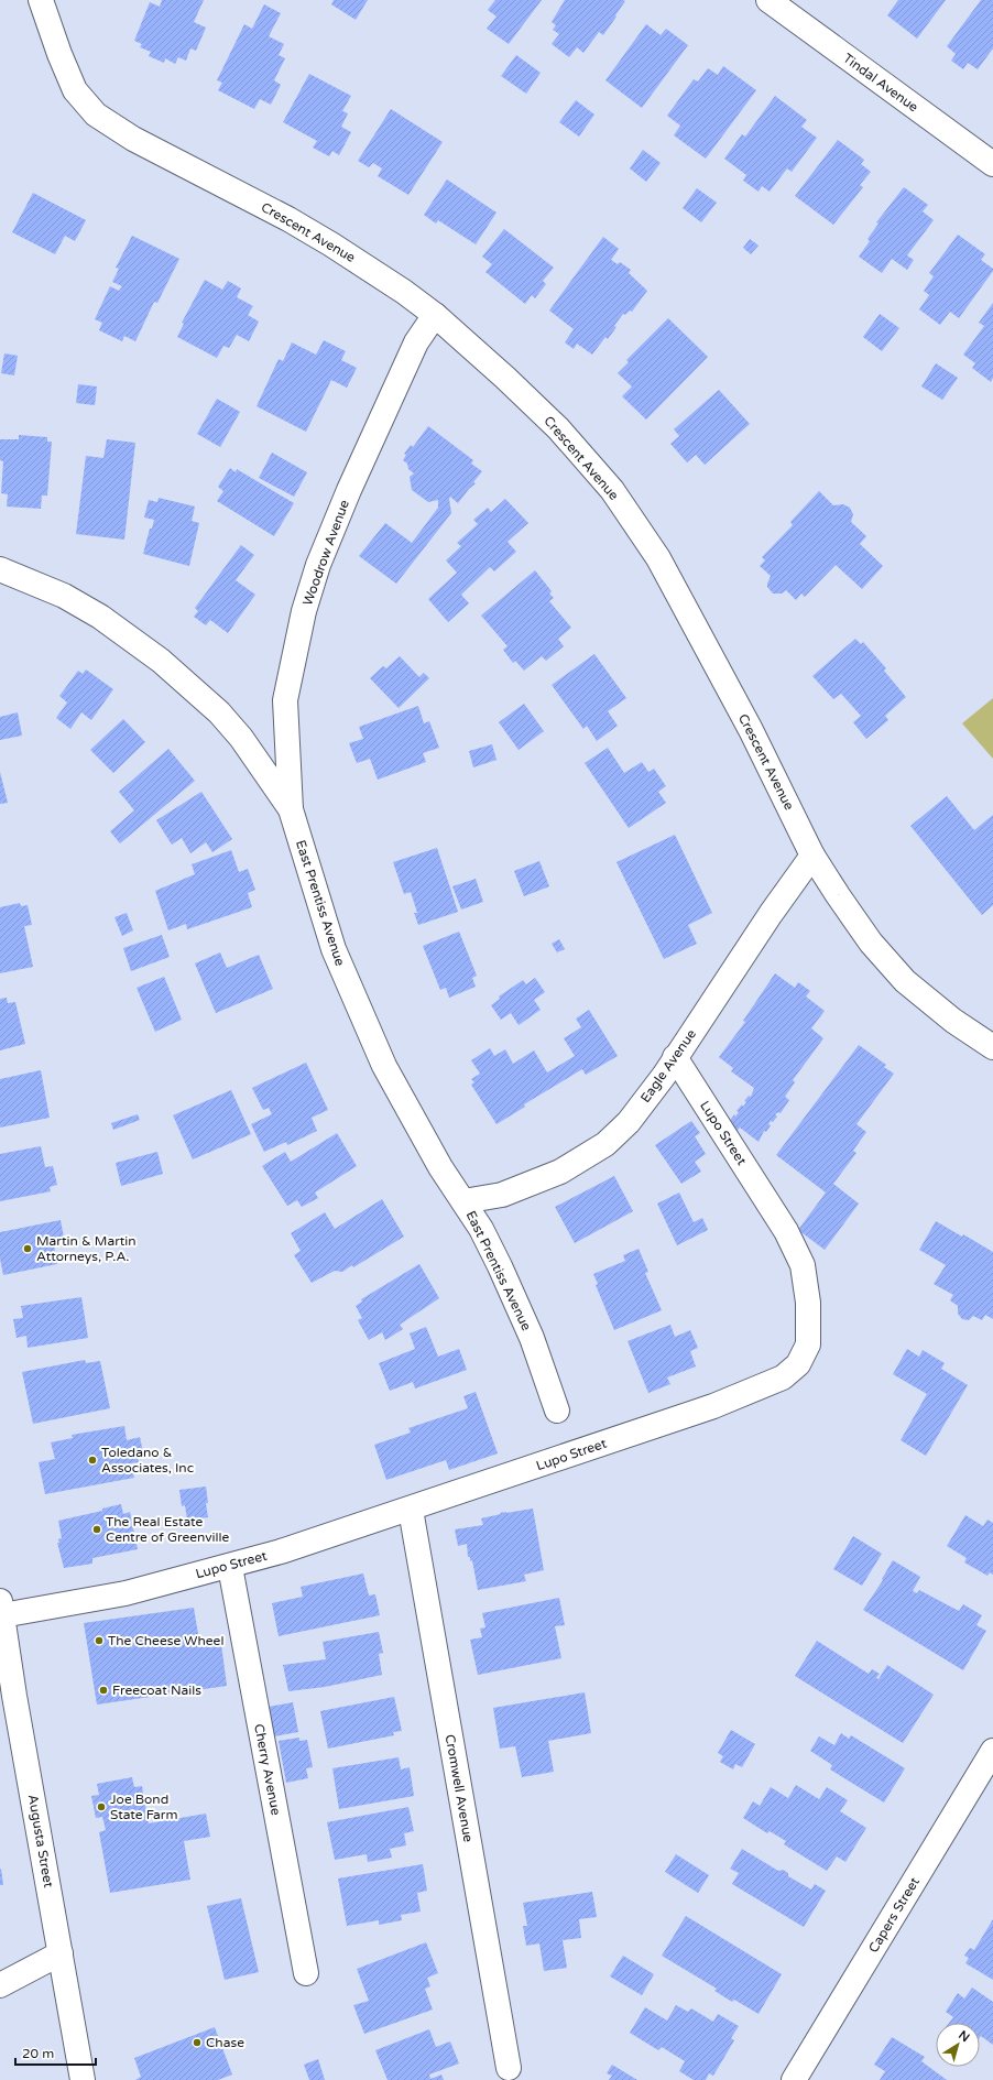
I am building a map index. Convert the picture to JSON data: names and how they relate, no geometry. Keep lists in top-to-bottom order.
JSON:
{
  "streets": {
    "street": [
      "Tindal Avenue",
      "Crescent Avenue",
      "Woodrow Avenue",
      "East Prentiss Avenue",
      "Eagle Avenue",
      "Lupo Street",
      "Cherry Avenue",
      "Cromwell Avenue",
      "Augusta Street",
      "Capers Street"
    ]
  },
  "crossings": [
    ["Crescent Avenue", "Woodrow Avenue"],
    ["Crescent Avenue", "Eagle Avenue"],
    ["Woodrow Avenue", "East Prentiss Avenue"],
    ["East Prentiss Avenue", "Eagle Avenue"],
    ["Eagle Avenue", "Lupo Street"],
    ["Lupo Street", "Cherry Avenue"],
    ["Lupo Street", "Cromwell Avenue"],
    ["Lupo Street", "Augusta Street"]
  ],
  "places": [
    "Martin & Martin Attorneys, P.A.",
    "Toledano & Associates, Inc",
    "The Real Estate Centre of Greenville",
    "The Cheese Wheel",
    "Freecoat Nails",
    "Joe Bond State Farm",
    "Chase"
  ],
  "scale_bar": "20 m",
  "north": "top right"
}
